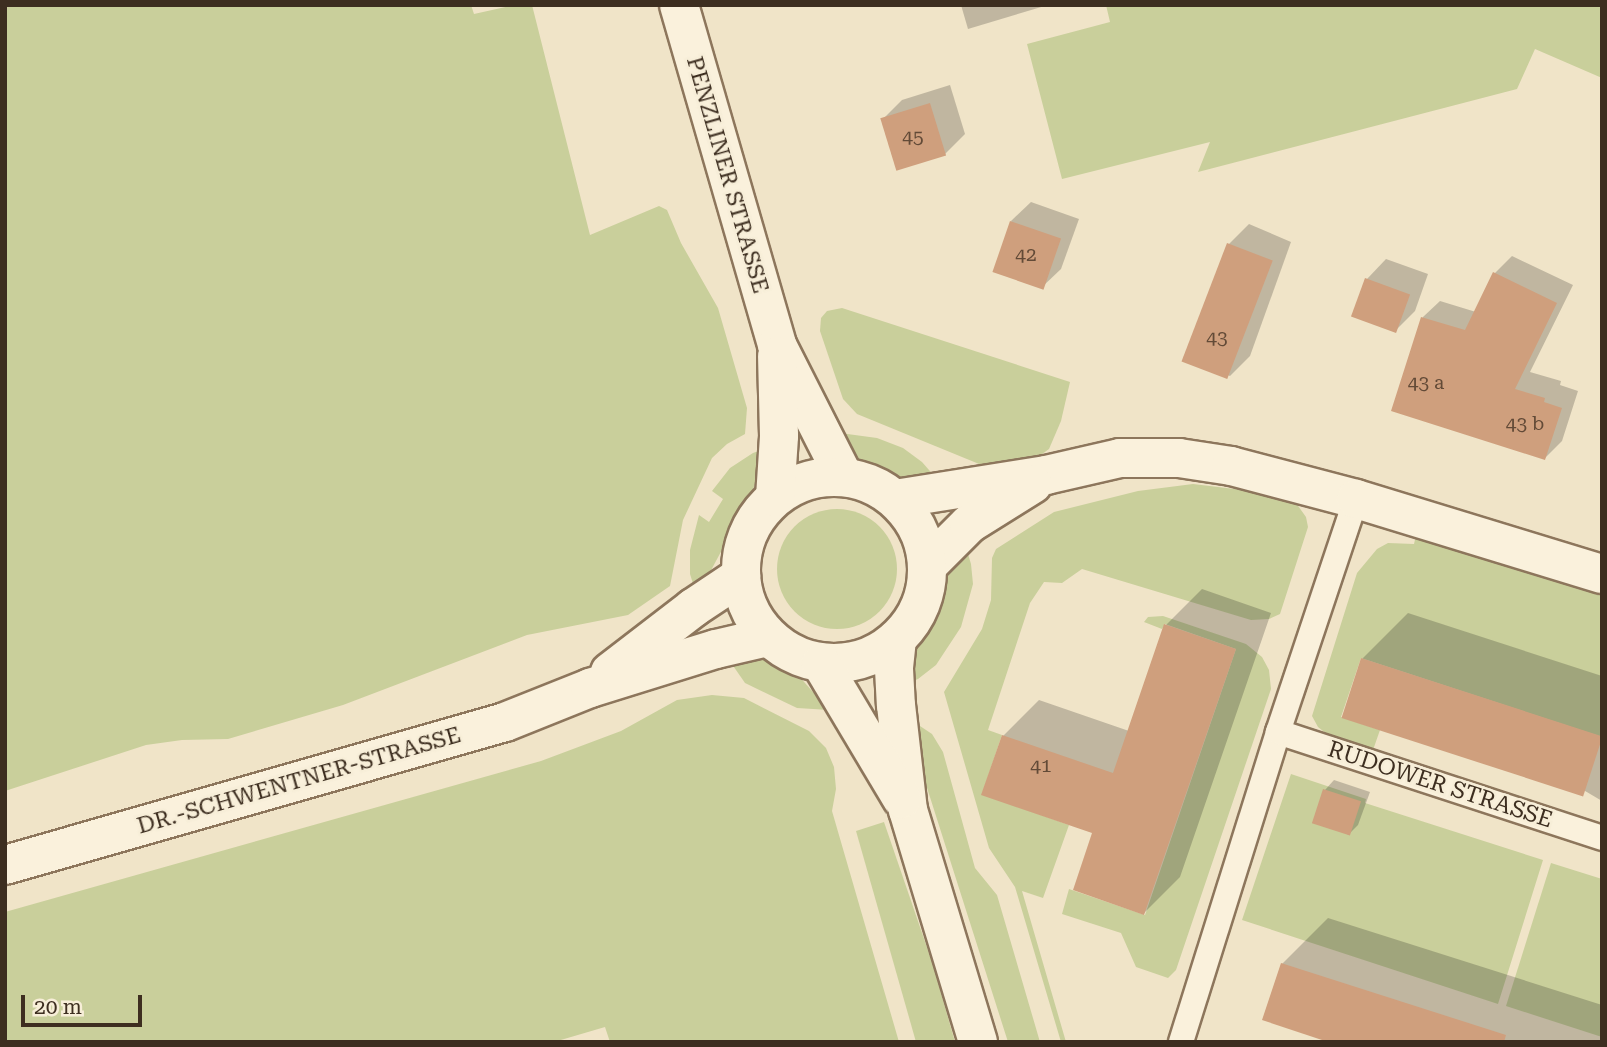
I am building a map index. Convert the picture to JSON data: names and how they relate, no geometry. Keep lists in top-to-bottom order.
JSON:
{
  "streets": {
    "main road": ["PENZLINER STRASSE", "DR.-SCHWENTNER-STRASSE"],
    "lane": ["RUDOWER STRASSE"]
  },
  "crossings": [
    ["PENZLINER STRASSE", "DR.-SCHWENTNER-STRASSE"]
  ],
  "house_numbers": [
    "45",
    "42",
    "43",
    "43 a",
    "43 b",
    "41"
  ],
  "scale_bar": "20 m"
}
